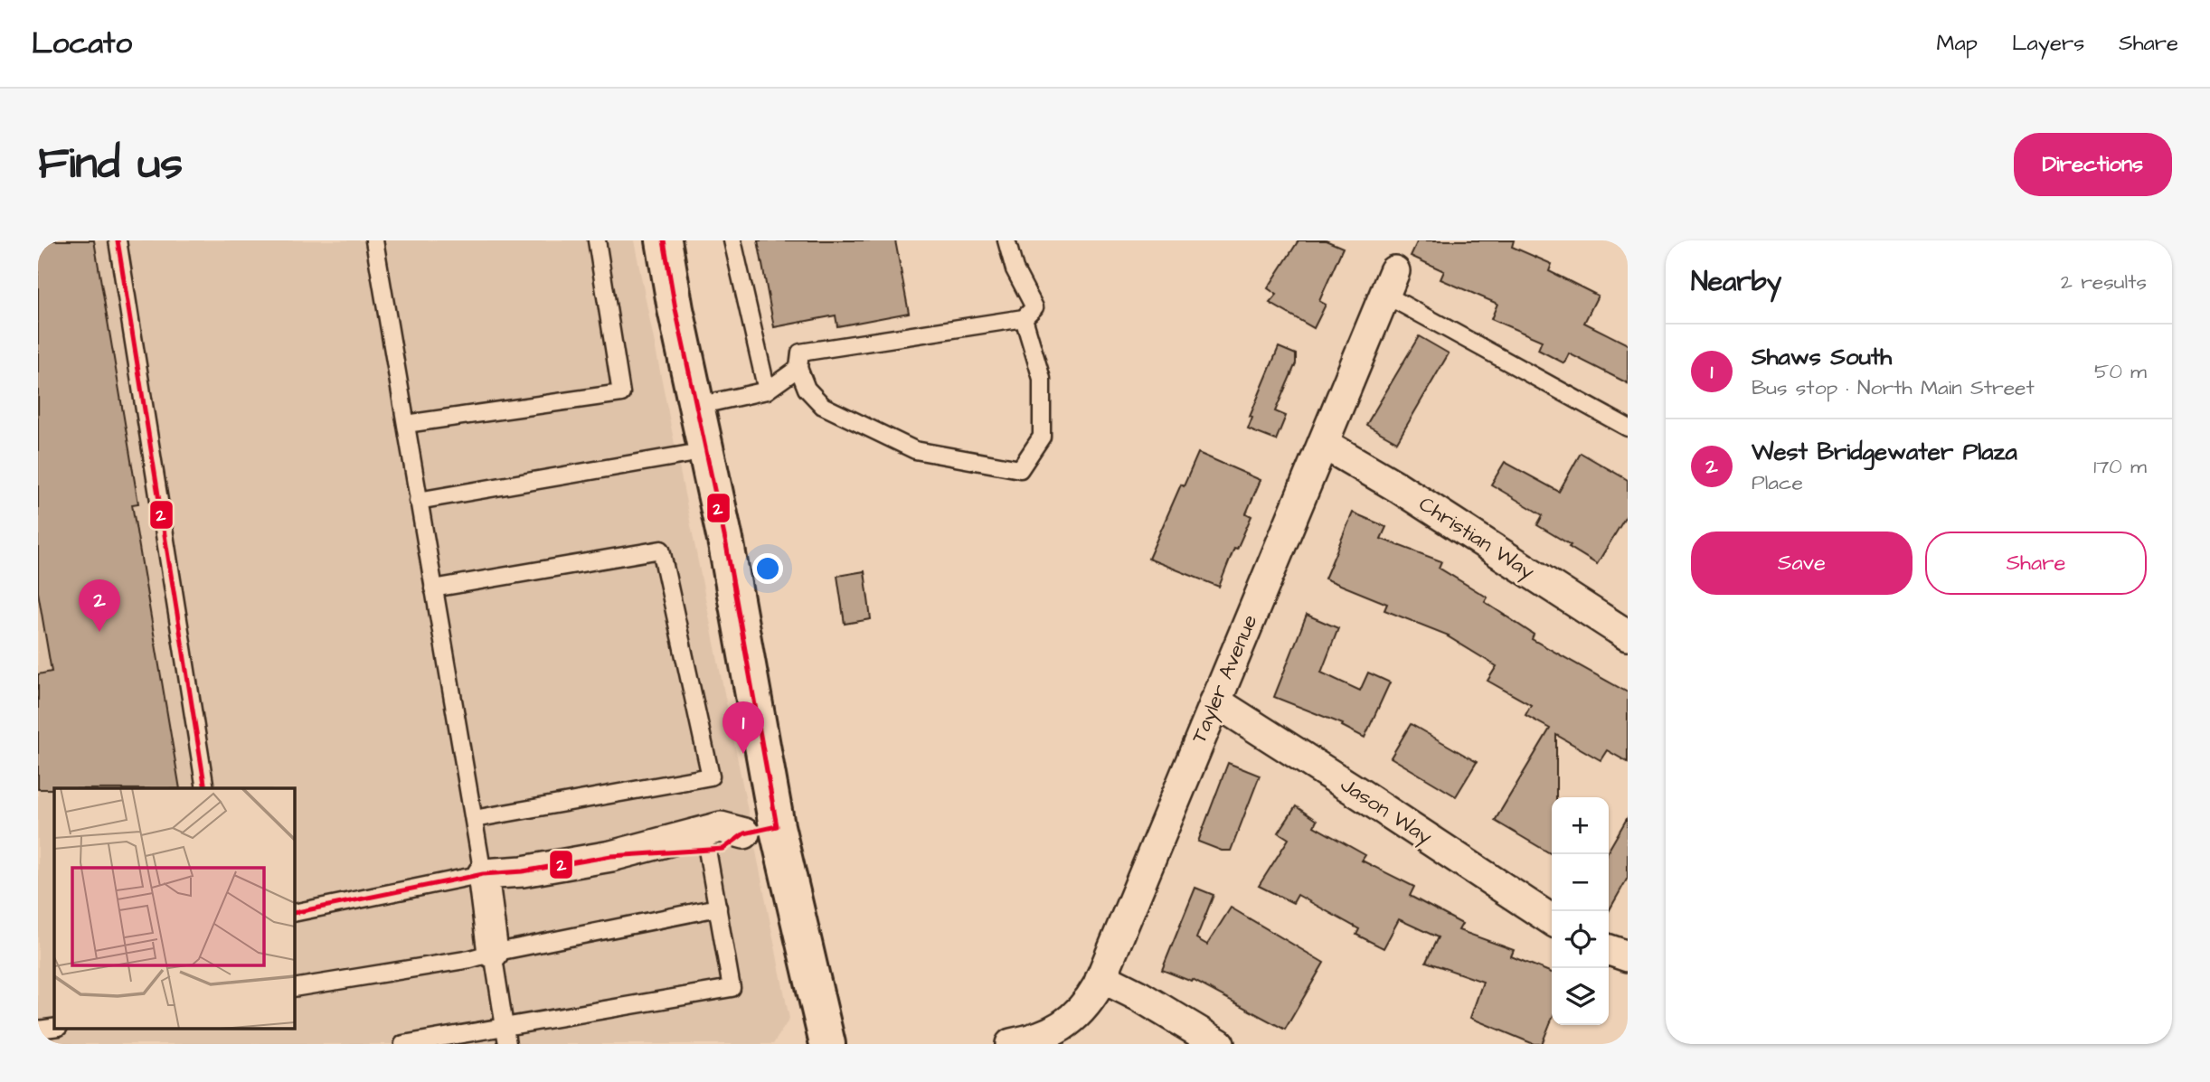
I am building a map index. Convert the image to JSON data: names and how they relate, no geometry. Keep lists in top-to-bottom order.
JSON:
{
  "streets": {
    "street": ["Christian Way", "Tayler Avenue", "Jason Way"]
  },
  "crossings": [
    ["Christian Way", "Tayler Avenue"],
    ["Tayler Avenue", "Jason Way"]
  ],
  "lines": ["transit line 2"],
  "page": {
    "header": "Locato",
    "nav": ["Map", "Layers", "Share"],
    "buttons": [
      "Directions",
      ["Save", "Share"]
    ],
    "title": "Find us",
    "heading": ["Nearby", "2 results"],
    "list": [
      {
        "mark": "1",
        "name": "Shaws South",
        "note": "Bus stop · North Main Street",
        "value": "50 m"
      },
      {
        "mark": "2",
        "name": "West Bridgewater Plaza",
        "note": "Place",
        "value": "170 m"
      }
    ],
    "pins": ["2", "1"],
    "map_buttons": ["+", "−"]
  }
}
